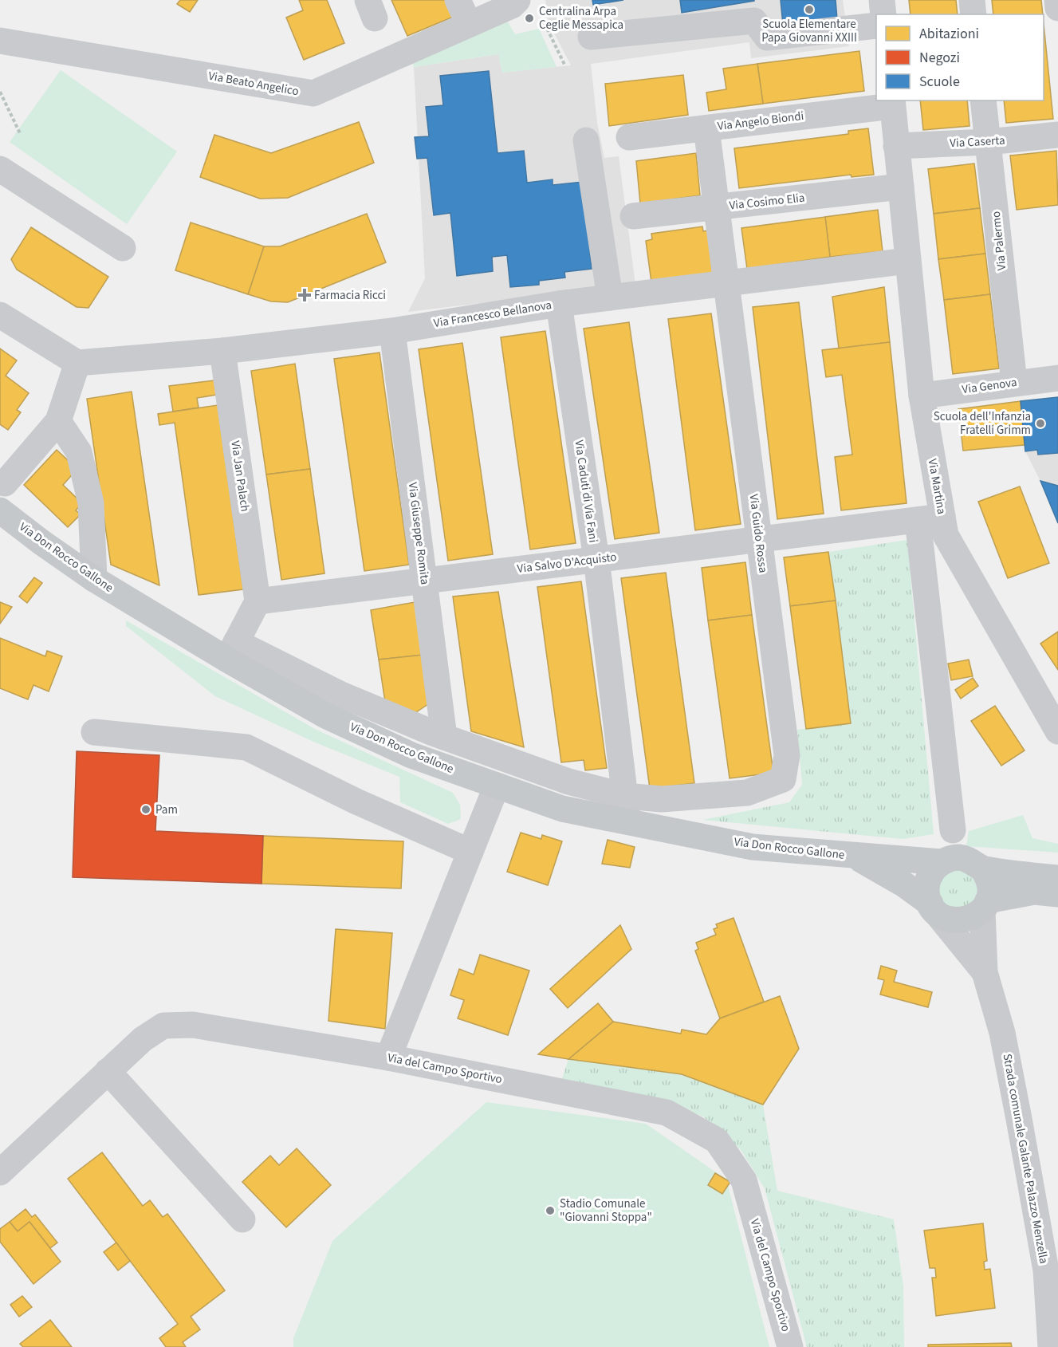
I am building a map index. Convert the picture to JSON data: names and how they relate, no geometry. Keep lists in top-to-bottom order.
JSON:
{
  "streets": {
    "main road": ["Via Don Rocco Gallone"],
    "street": [
      "Via Beato Angelico",
      "Via Angelo Biondi",
      "Via Caserta",
      "Via Cosimo Elia",
      "Via Palermo",
      "Via Francesco Bellanova",
      "Via Genova",
      "Via Jan Palach",
      "Via Martina",
      "Via Caduti di Via Fani",
      "Via Giuseppe Romita",
      "Via Guido Rossa",
      "Via Salvo D'Acquisto",
      "Via del Campo Sportivo",
      "Strada comunale Galante Palazzo Menzella"
    ]
  },
  "crossings": [
    ["Via Angelo Biondi", "Via Martina"],
    ["Via Angelo Biondi", "Via Guido Rossa"],
    ["Via Caserta", "Via Palermo"],
    ["Via Caserta", "Via Martina"],
    ["Via Cosimo Elia", "Via Martina"],
    ["Via Cosimo Elia", "Via Guido Rossa"],
    ["Via Palermo", "Via Genova"],
    ["Via Francesco Bellanova", "Via Jan Palach"],
    ["Via Francesco Bellanova", "Via Martina"],
    ["Via Francesco Bellanova", "Via Caduti di Via Fani"],
    ["Via Francesco Bellanova", "Via Giuseppe Romita"],
    ["Via Francesco Bellanova", "Via Guido Rossa"],
    ["Via Genova", "Via Martina"],
    ["Via Jan Palach", "Via Salvo D'Acquisto"],
    ["Via Martina", "Via Salvo D'Acquisto"],
    ["Via Caduti di Via Fani", "Via Guido Rossa"],
    ["Via Caduti di Via Fani", "Via Don Rocco Gallone"],
    ["Via Caduti di Via Fani", "Via Salvo D'Acquisto"],
    ["Via Giuseppe Romita", "Via Salvo D'Acquisto"],
    ["Via Guido Rossa", "Via Salvo D'Acquisto"],
    ["Via Don Rocco Gallone", "Strada comunale Galante Palazzo Menzella"]
  ],
  "places": {
    "other": [
      "Scuola Elementare Papa Giovanni XXIII",
      "Centralina Arpa Ceglie Messapica",
      "Scuola dell'Infanzia Fratelli Grimm",
      "Pam",
      "Stadio Comunale \"Giovanni Stoppa\""
    ],
    "health": ["Farmacia Ricci"]
  },
  "legend": ["Abitazioni", "Negozi", "Scuole"]
}
